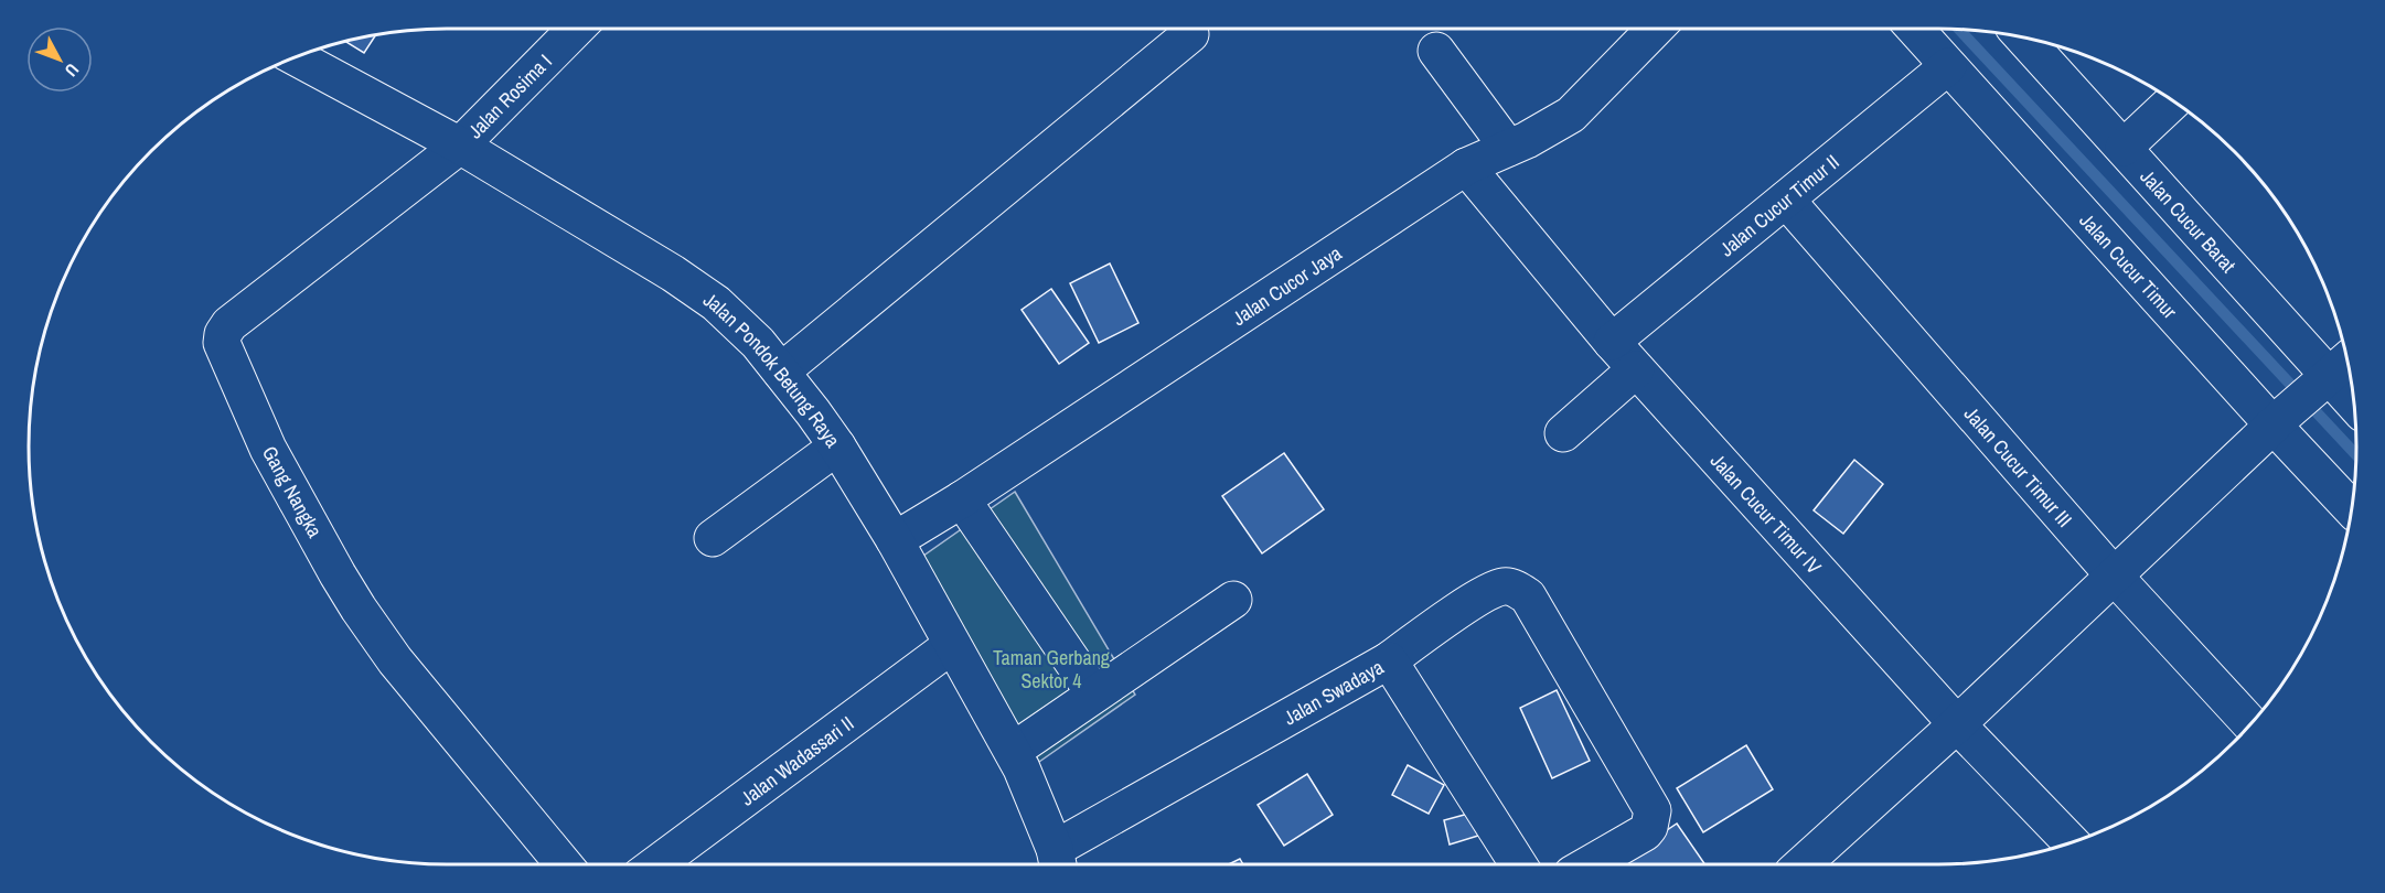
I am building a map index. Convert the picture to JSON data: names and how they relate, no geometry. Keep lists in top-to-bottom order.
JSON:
{
  "streets": {
    "street": [
      "Jalan Rosima I",
      "Jalan Cucur Timur II",
      "Jalan Cucur Barat",
      "Jalan Cucur Timur",
      "Jalan Cucor Jaya",
      "Jalan Pondok Betung Raya",
      "Jalan Cucur Timur III",
      "Gang Nangka",
      "Jalan Cucur Timur IV",
      "Jalan Swadaya",
      "Jalan Wadassari II"
    ]
  },
  "crossings": [
    ["Jalan Rosima I", "Jalan Pondok Betung Raya"],
    ["Jalan Rosima I", "Gang Nangka"],
    ["Jalan Cucur Timur II", "Jalan Cucur Timur"],
    ["Jalan Cucur Timur II", "Jalan Cucur Timur III"],
    ["Jalan Cucur Timur II", "Jalan Cucur Timur IV"],
    ["Jalan Cucor Jaya", "Jalan Pondok Betung Raya"],
    ["Jalan Cucor Jaya", "Jalan Cucur Timur IV"],
    ["Jalan Pondok Betung Raya", "Gang Nangka"],
    ["Jalan Pondok Betung Raya", "Jalan Swadaya"],
    ["Jalan Pondok Betung Raya", "Jalan Wadassari II"]
  ],
  "parks": ["Taman Gerbang Sektor 4"],
  "north": "bottom right"
}
